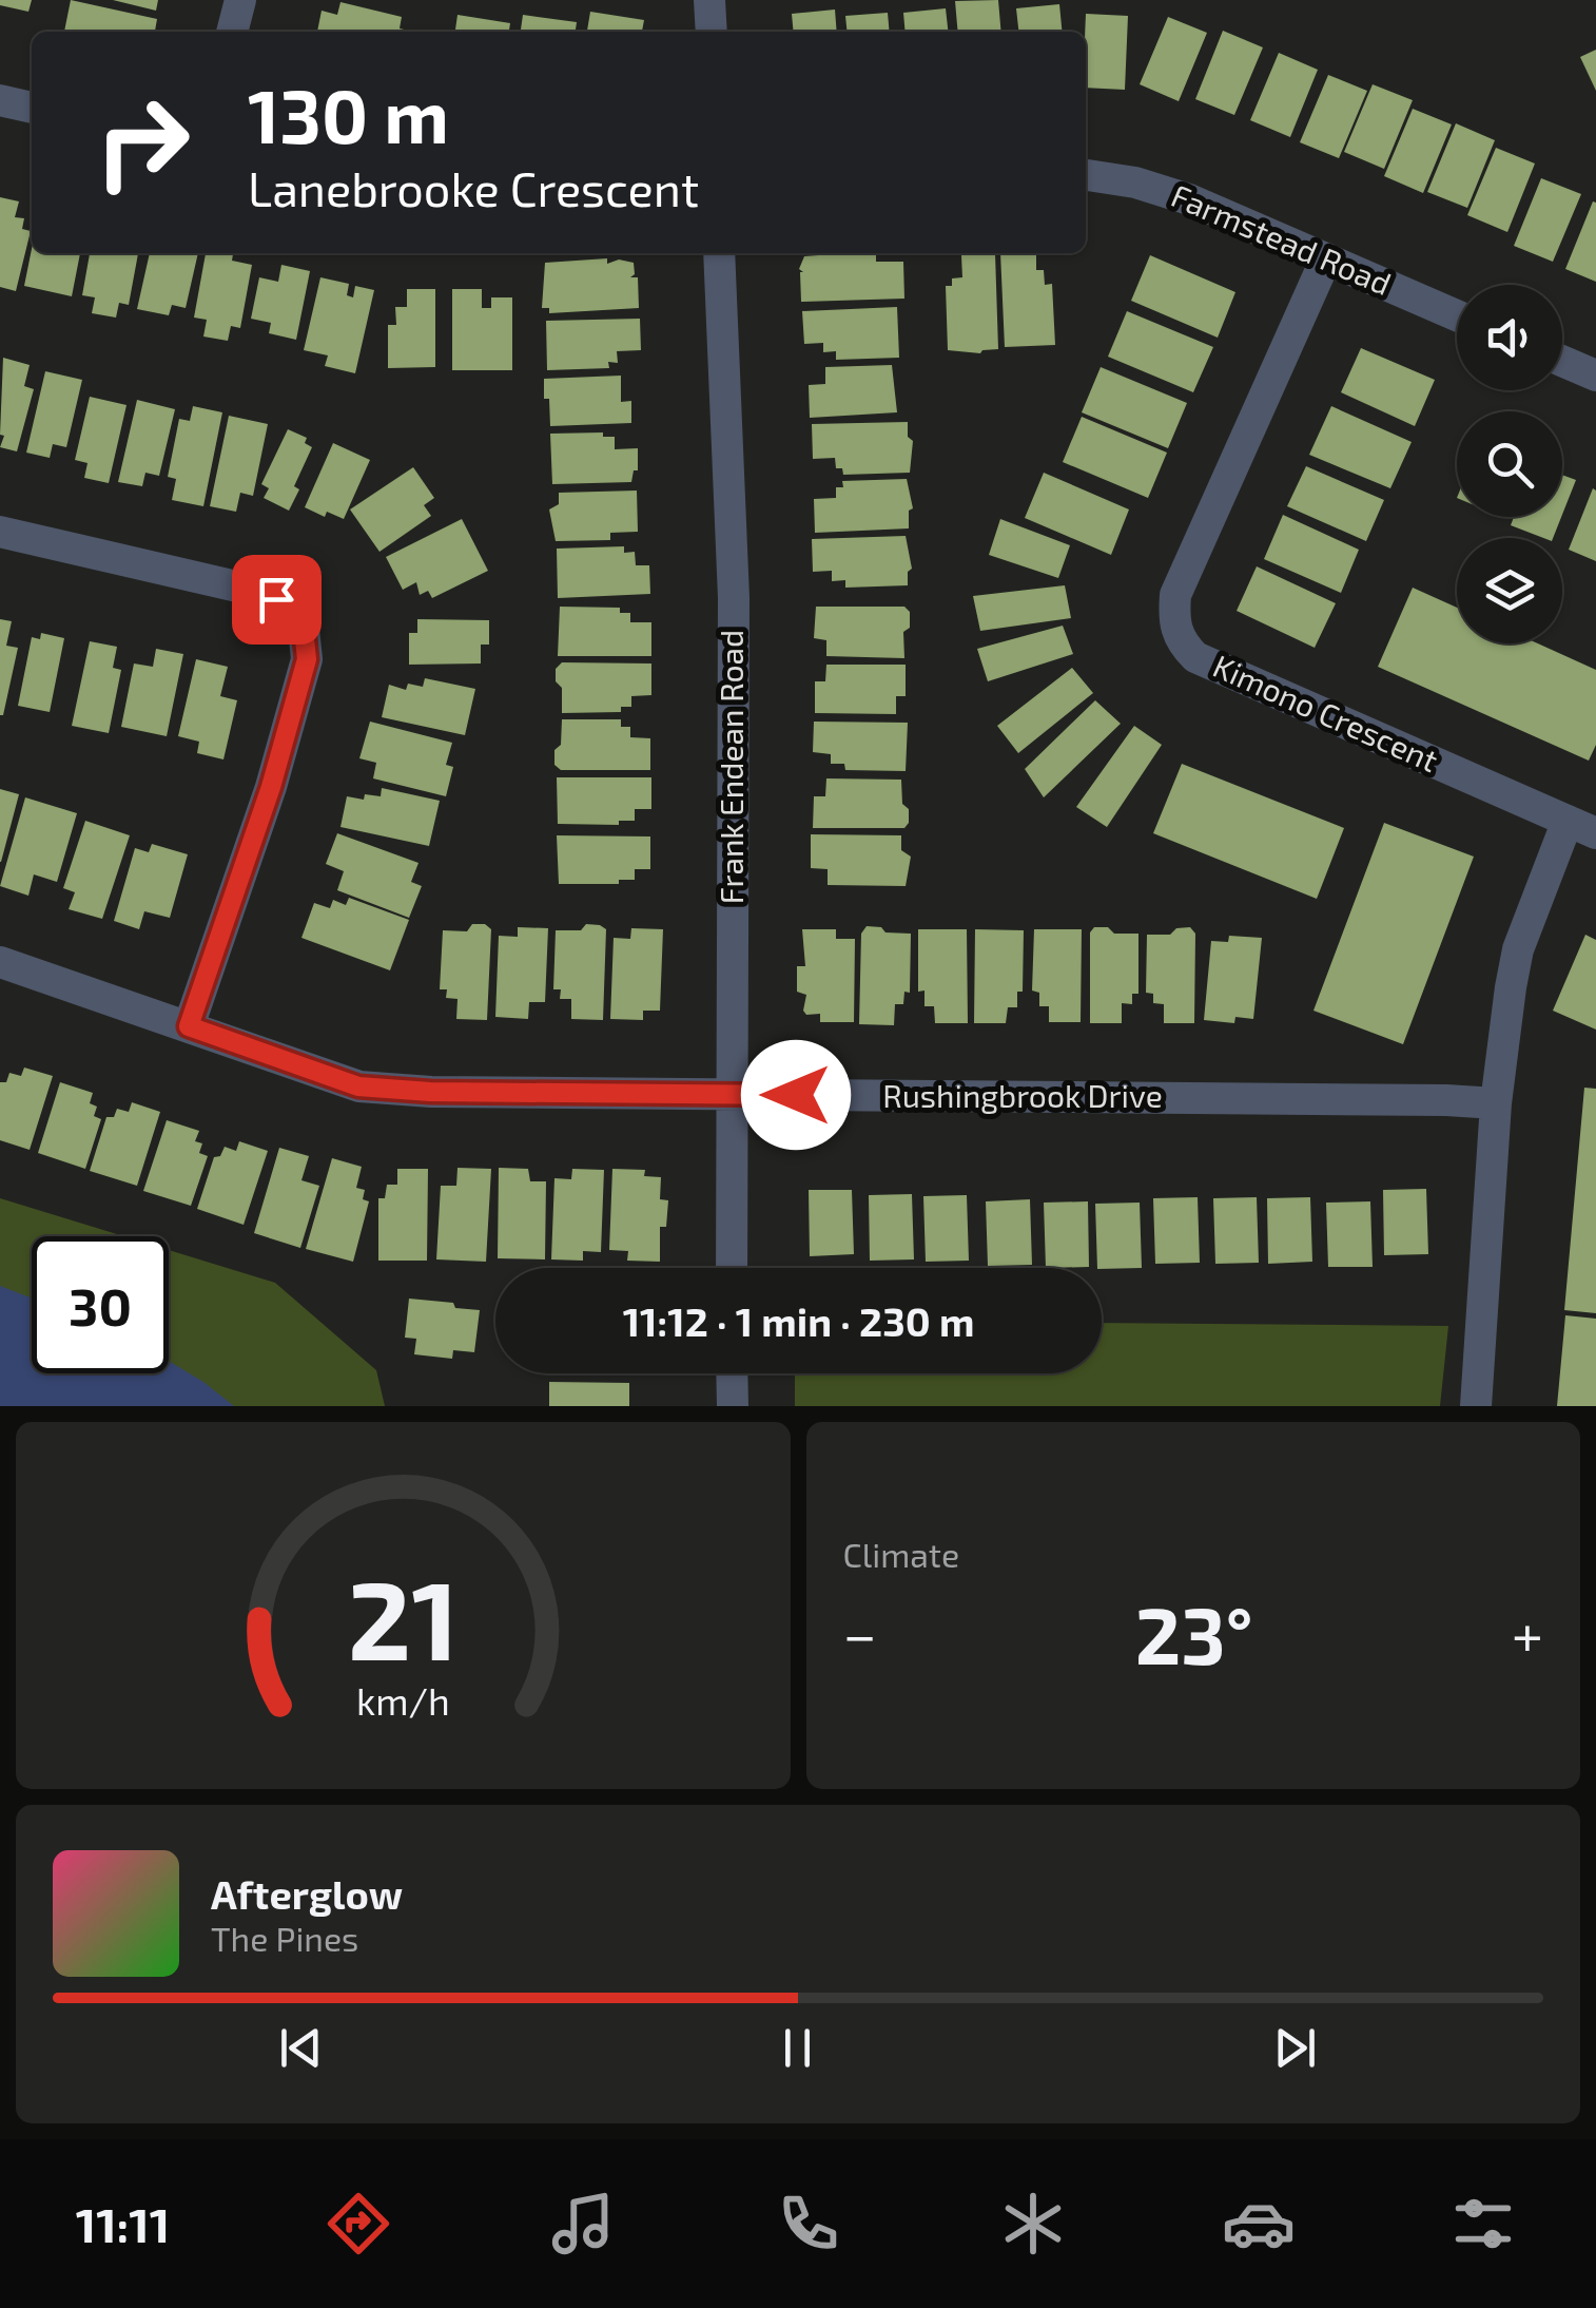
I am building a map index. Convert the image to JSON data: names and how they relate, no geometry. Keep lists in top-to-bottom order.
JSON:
{
  "streets": {
    "street": [
      "Farmstead Road",
      "Kimono Crescent",
      "Frank Endean Road",
      "Rushingbrook Drive"
    ]
  },
  "crossings": [
    ["Farmstead Road", "Kimono Crescent"],
    ["Kimono Crescent", "Rushingbrook Drive"],
    ["Frank Endean Road", "Rushingbrook Drive"]
  ],
  "page": {
    "turn": ["130 m", "Lanebrooke Crescent"],
    "limit": "30",
    "trip": "11:12 · 1 min · 230 m",
    "tile": "Climate",
    "heat": ["−", "23°", "+"],
    "song": ["Afterglow", "The Pines"],
    "tabs": "11:11",
    "gauge": ["21", "km/h"]
  }
}
